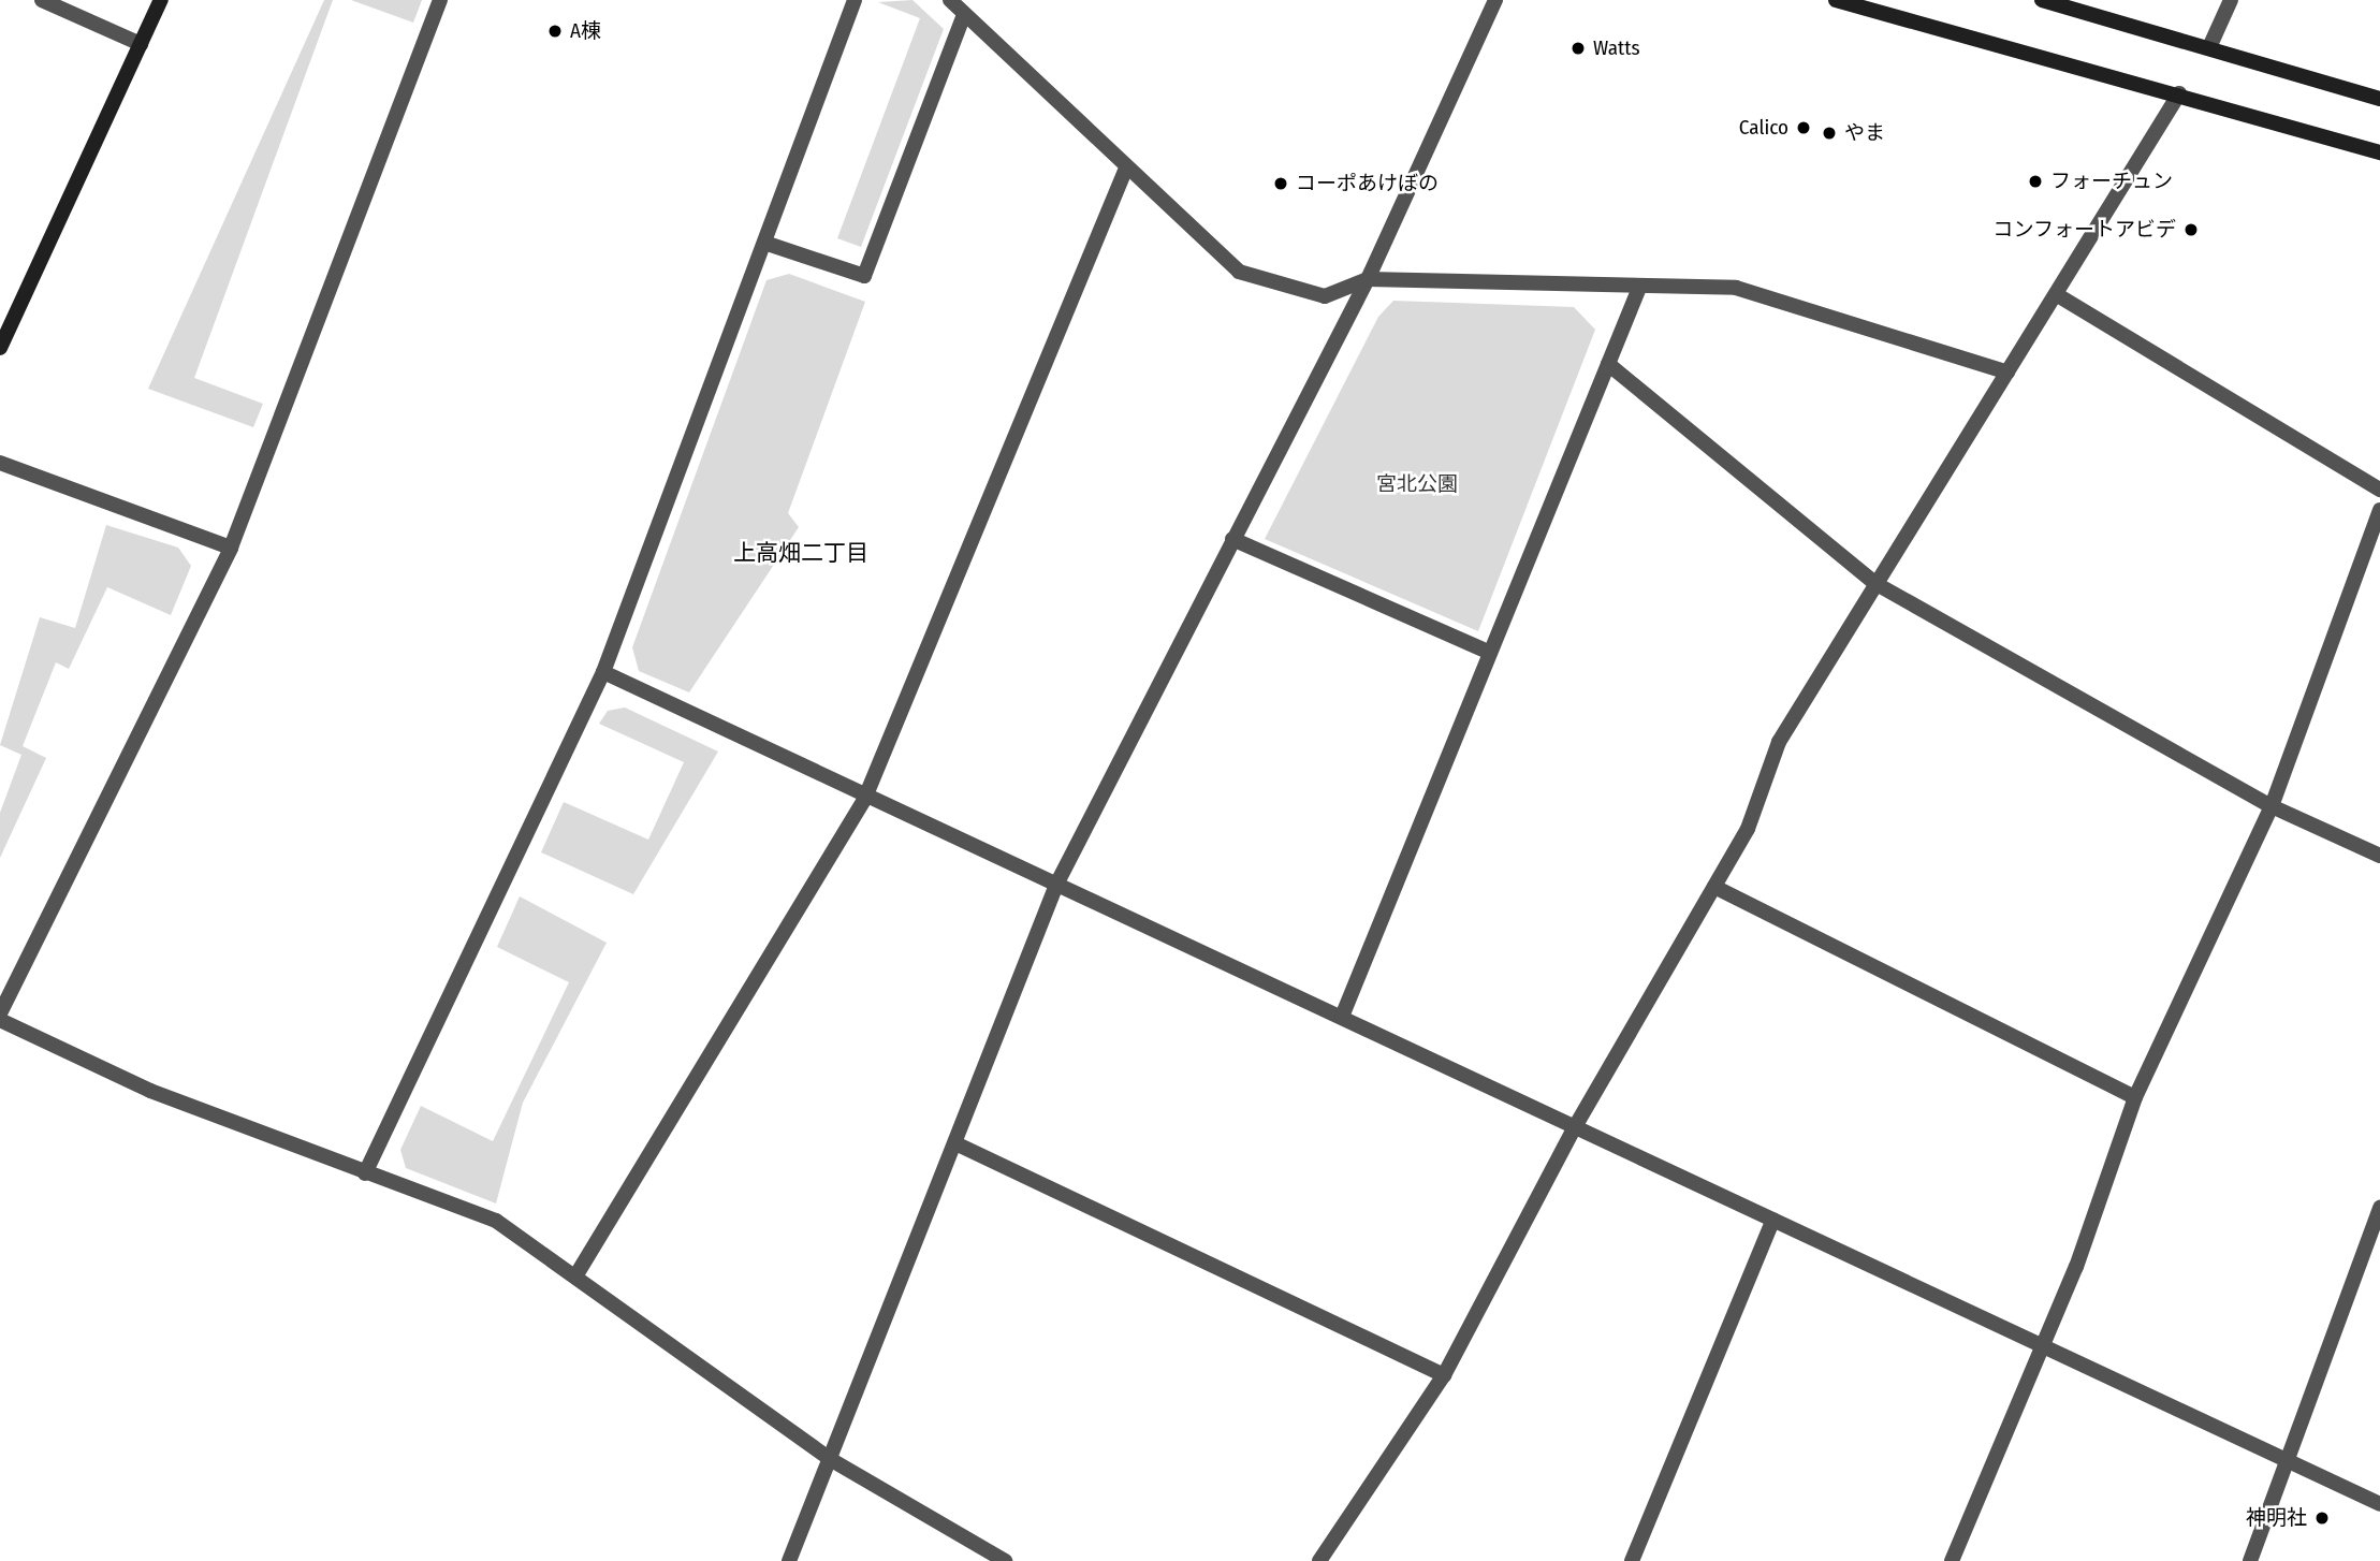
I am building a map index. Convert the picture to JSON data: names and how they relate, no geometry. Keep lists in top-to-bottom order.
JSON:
{
  "districts": ["上高畑二丁目"],
  "parks": ["宮北公園"],
  "places": [
    "A棟",
    "Watts",
    "Calico",
    "やま",
    "フォーチュン",
    "コーポあけぼの",
    "コンフォートアビデ",
    "神明社"
  ]
}
